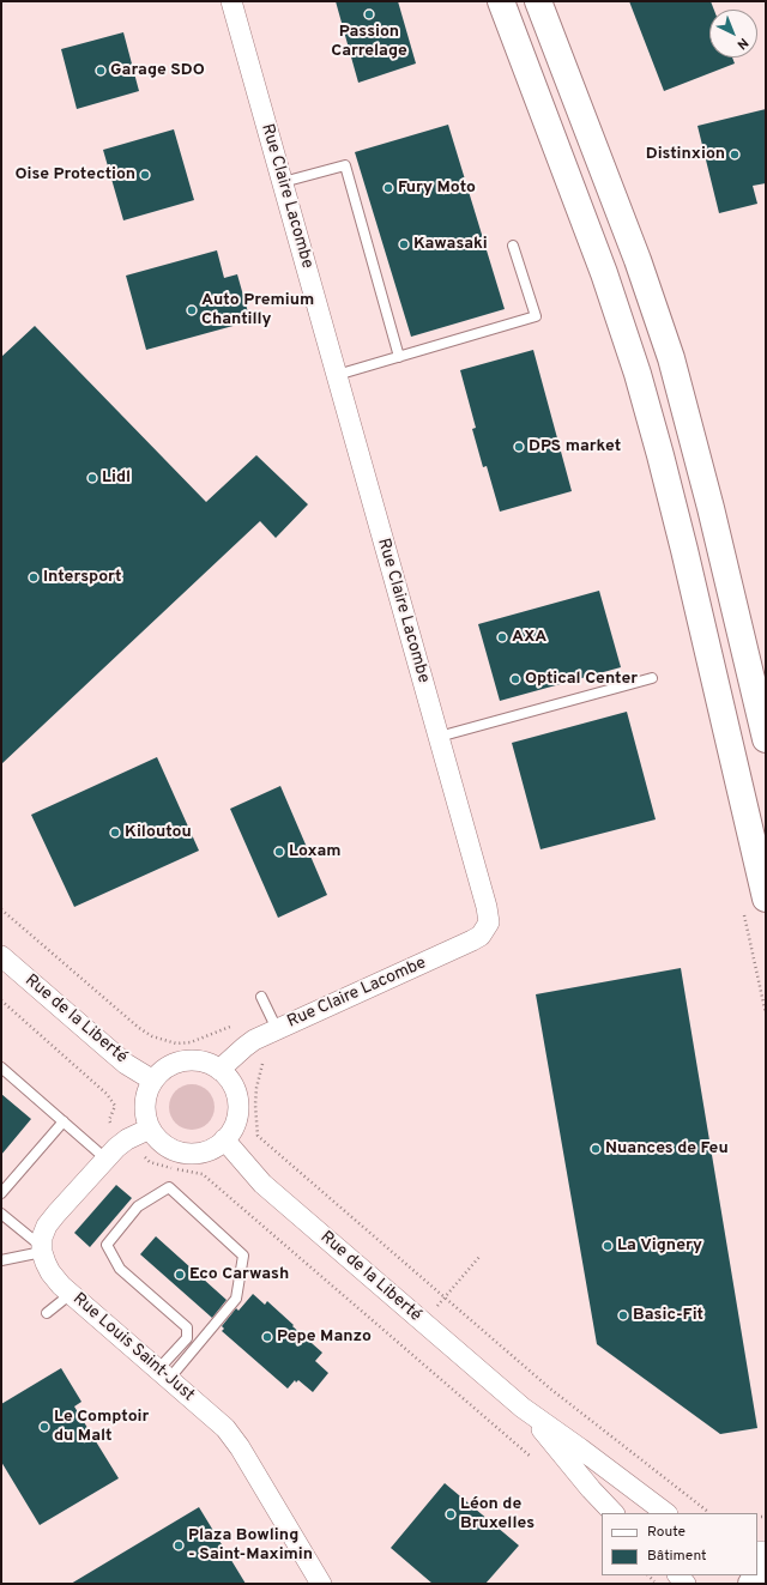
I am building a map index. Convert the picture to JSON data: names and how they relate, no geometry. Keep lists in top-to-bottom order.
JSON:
{
  "streets": {
    "street": ["Rue Claire Lacombe", "Rue de la Liberté", "Rue Louis Saint-Just"]
  },
  "crossings": [
    ["Rue Claire Lacombe", "Rue de la Liberté"]
  ],
  "places": [
    "Passion Carrelage",
    "Garage SDO",
    "Distinxion",
    "Oise Protection",
    "Fury Moto",
    "Kawasaki",
    "Auto Premium Chantilly",
    "DPS market",
    "Lidl",
    "Intersport",
    "AXA",
    "Optical Center",
    "Kiloutou",
    "Loxam",
    "Nuances de Feu",
    "La Vignery",
    "Eco Carwash",
    "Basic-Fit",
    "Pepe Manzo",
    "Le Comptoir du Malt",
    "Léon de Bruxelles",
    "Plaza Bowling - Saint-Maximin"
  ],
  "legend": ["Route", "Bâtiment"],
  "north": "bottom right"
}
